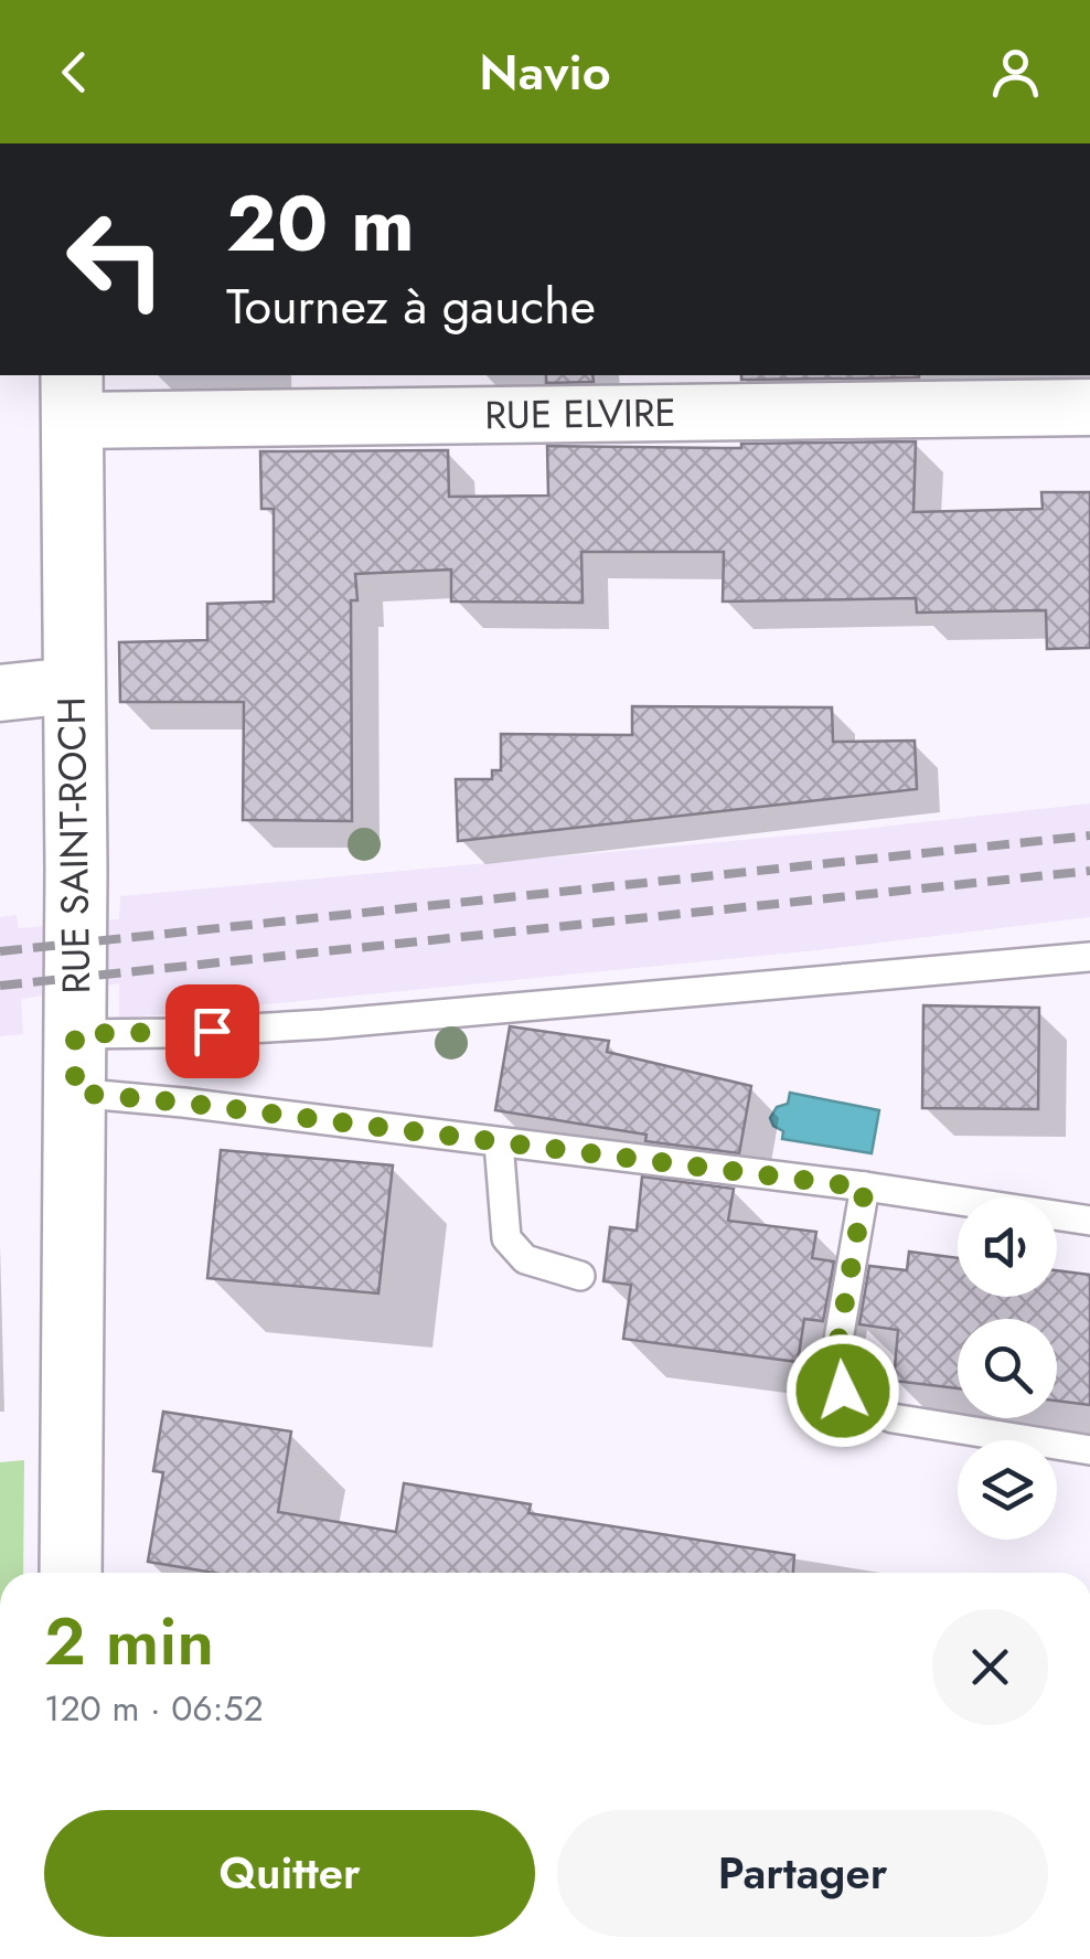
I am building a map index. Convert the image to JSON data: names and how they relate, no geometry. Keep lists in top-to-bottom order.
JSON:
{
  "streets": {
    "street": ["RUE ELVIRE", "RUE SAINT-ROCH"]
  },
  "crossings": [
    ["RUE ELVIRE", "RUE SAINT-ROCH"]
  ],
  "page": {
    "header": "Navio",
    "turn": ["20 m", "Tournez à gauche"],
    "heading": ["2 min", "120 m · 06:52"],
    "buttons": ["Quitter", "Partager"]
  }
}
